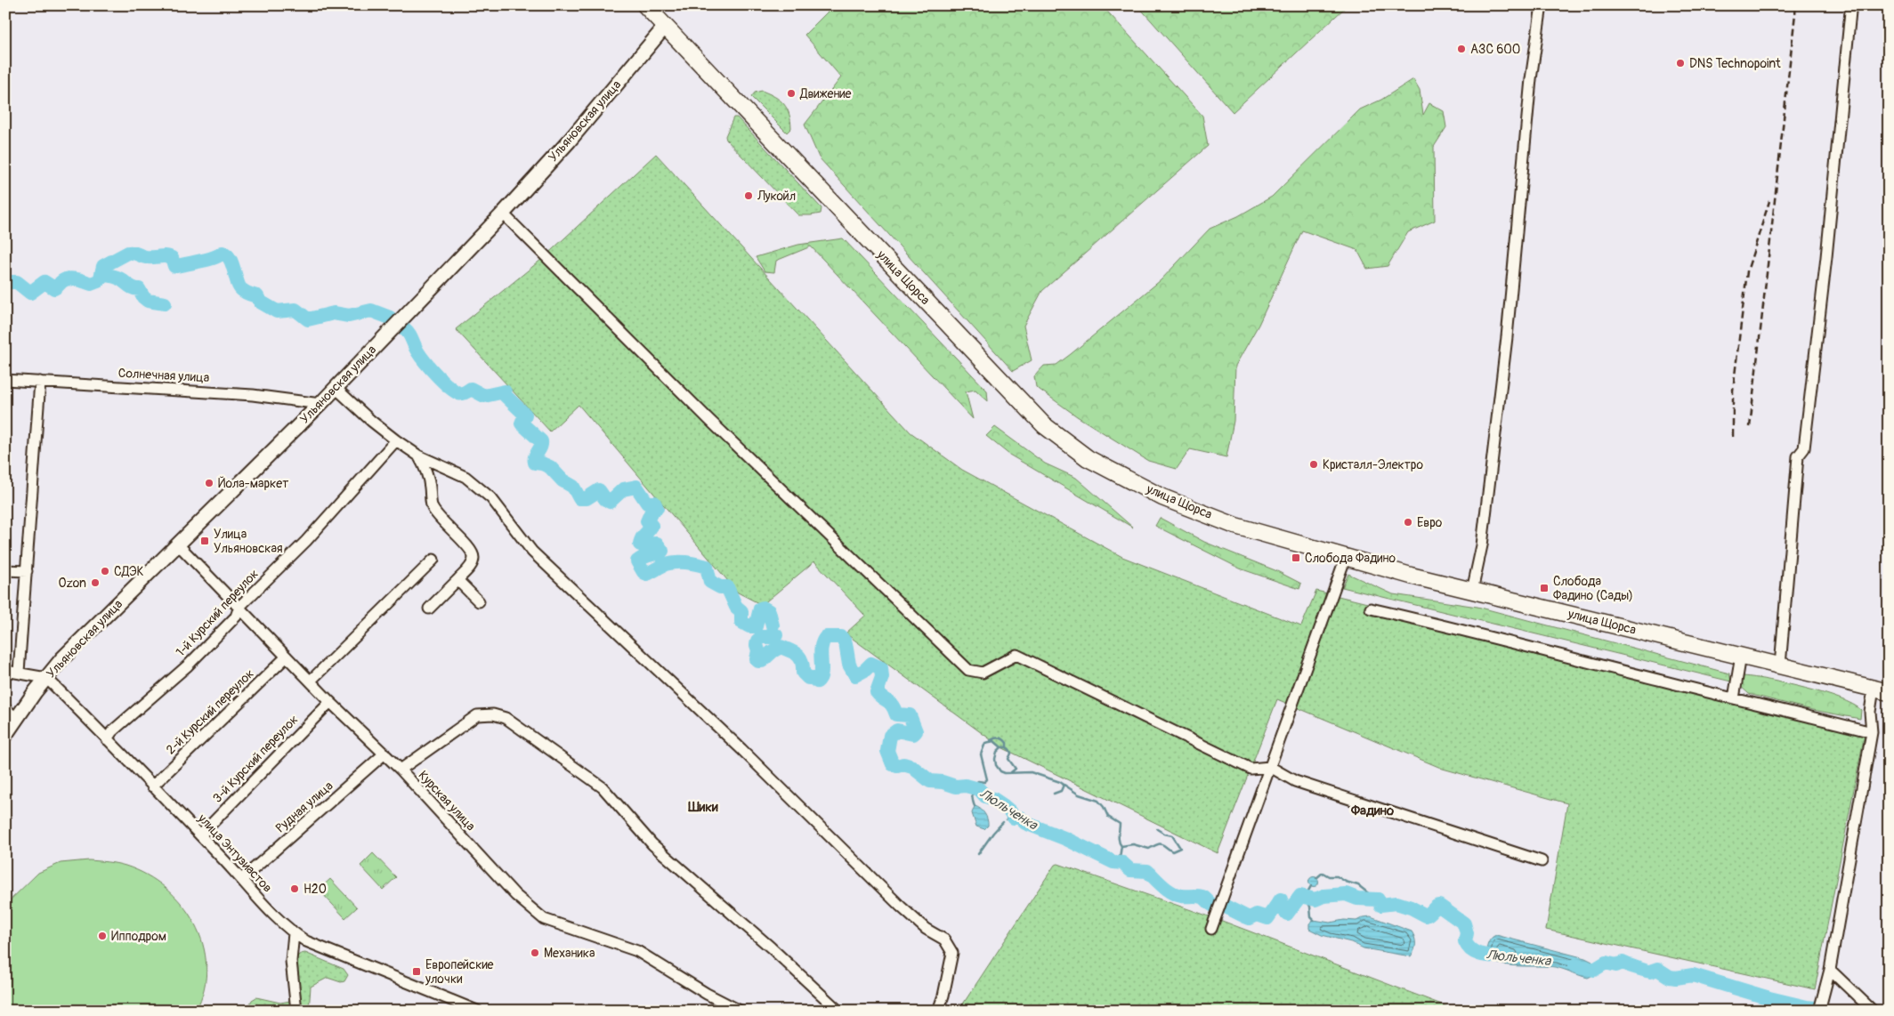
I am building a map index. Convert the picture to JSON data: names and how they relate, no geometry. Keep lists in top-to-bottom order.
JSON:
{
  "streets": {
    "main road": ["Ульяновская улица", "улица Щорса"],
    "street": [
      "Солнечная улица",
      "1-й Курский переулок",
      "2-й Курский переулок",
      "3-й Курский переулок",
      "Курская улица",
      "Рудная улица",
      "улица Энтузиастов"
    ]
  },
  "crossings": [
    ["Ульяновская улица", "улица Щорса"],
    ["Ульяновская улица", "Солнечная улица"],
    ["Ульяновская улица", "Курская улица"],
    ["Ульяновская улица", "улица Энтузиастов"],
    ["1-й Курский переулок", "Курская улица"],
    ["1-й Курский переулок", "улица Энтузиастов"],
    ["2-й Курский переулок", "Курская улица"],
    ["2-й Курский переулок", "улица Энтузиастов"],
    ["3-й Курский переулок", "Курская улица"],
    ["3-й Курский переулок", "улица Энтузиастов"],
    ["Курская улица", "Рудная улица"],
    ["Рудная улица", "улица Энтузиастов"]
  ],
  "districts": ["Шики", "Фадино"],
  "water": ["Люльченка"],
  "places": {
    "other": [
      "АЗС 600",
      "DNS Technopoint",
      "Движение",
      "Лукойл",
      "Кристалл-Электро",
      "Йола-маркет",
      "Евро",
      "СДЭК",
      "Ozon",
      "H2O",
      "Ипподром",
      "Механика"
    ],
    "transit": [
      "Улица Ульяновская",
      "Слобода Фадино",
      "Слобода Фадино (Сады)",
      "Европейские улочки"
    ]
  }
}
